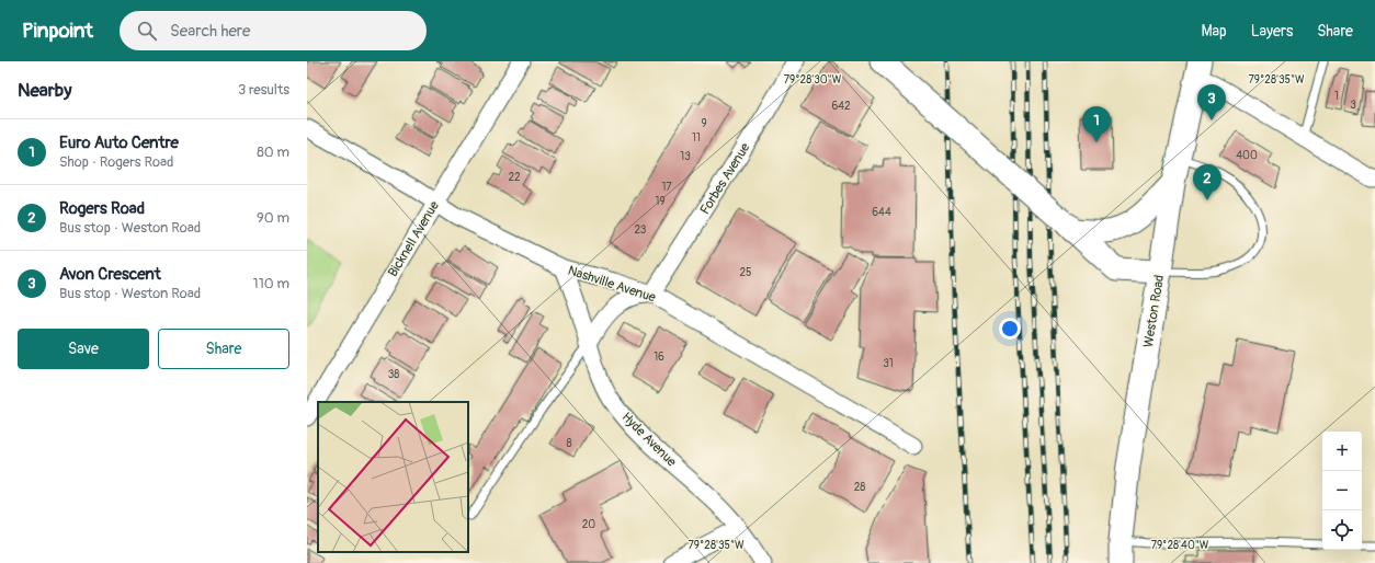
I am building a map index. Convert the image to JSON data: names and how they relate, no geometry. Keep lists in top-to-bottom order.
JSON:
{
  "streets": {
    "main road": ["Weston Road"],
    "street": [
      "Forbes Avenue",
      "Bicknell Avenue",
      "Nashville Avenue",
      "Hyde Avenue"
    ]
  },
  "crossings": [
    ["Forbes Avenue", "Nashville Avenue"],
    ["Bicknell Avenue", "Nashville Avenue"],
    ["Nashville Avenue", "Hyde Avenue"]
  ],
  "house_numbers": [
    "1",
    "3",
    "642",
    "9",
    "11",
    "400",
    "13",
    "22",
    "17",
    "19",
    "644",
    "23",
    "25",
    "16",
    "31",
    "38",
    "8",
    "28",
    "20"
  ],
  "page": {
    "header": "Pinpoint",
    "search": "Search here",
    "nav": ["Map", "Layers", "Share"],
    "heading": ["Nearby", "3 results"],
    "pins": ["3", "1", "2"],
    "list": [
      {
        "mark": "1",
        "name": "Euro Auto Centre",
        "note": "Shop · Rogers Road",
        "value": "80 m"
      },
      {
        "mark": "2",
        "name": "Rogers Road",
        "note": "Bus stop · Weston Road",
        "value": "90 m"
      },
      {
        "mark": "3",
        "name": "Avon Crescent",
        "note": "Bus stop · Weston Road",
        "value": "110 m"
      }
    ],
    "buttons": ["Save", "Share"],
    "map_buttons": ["+", "−"]
  },
  "coordinates": ["79°28'30\"W", "79°28'35\"W", "79°28'40\"W"]
}
